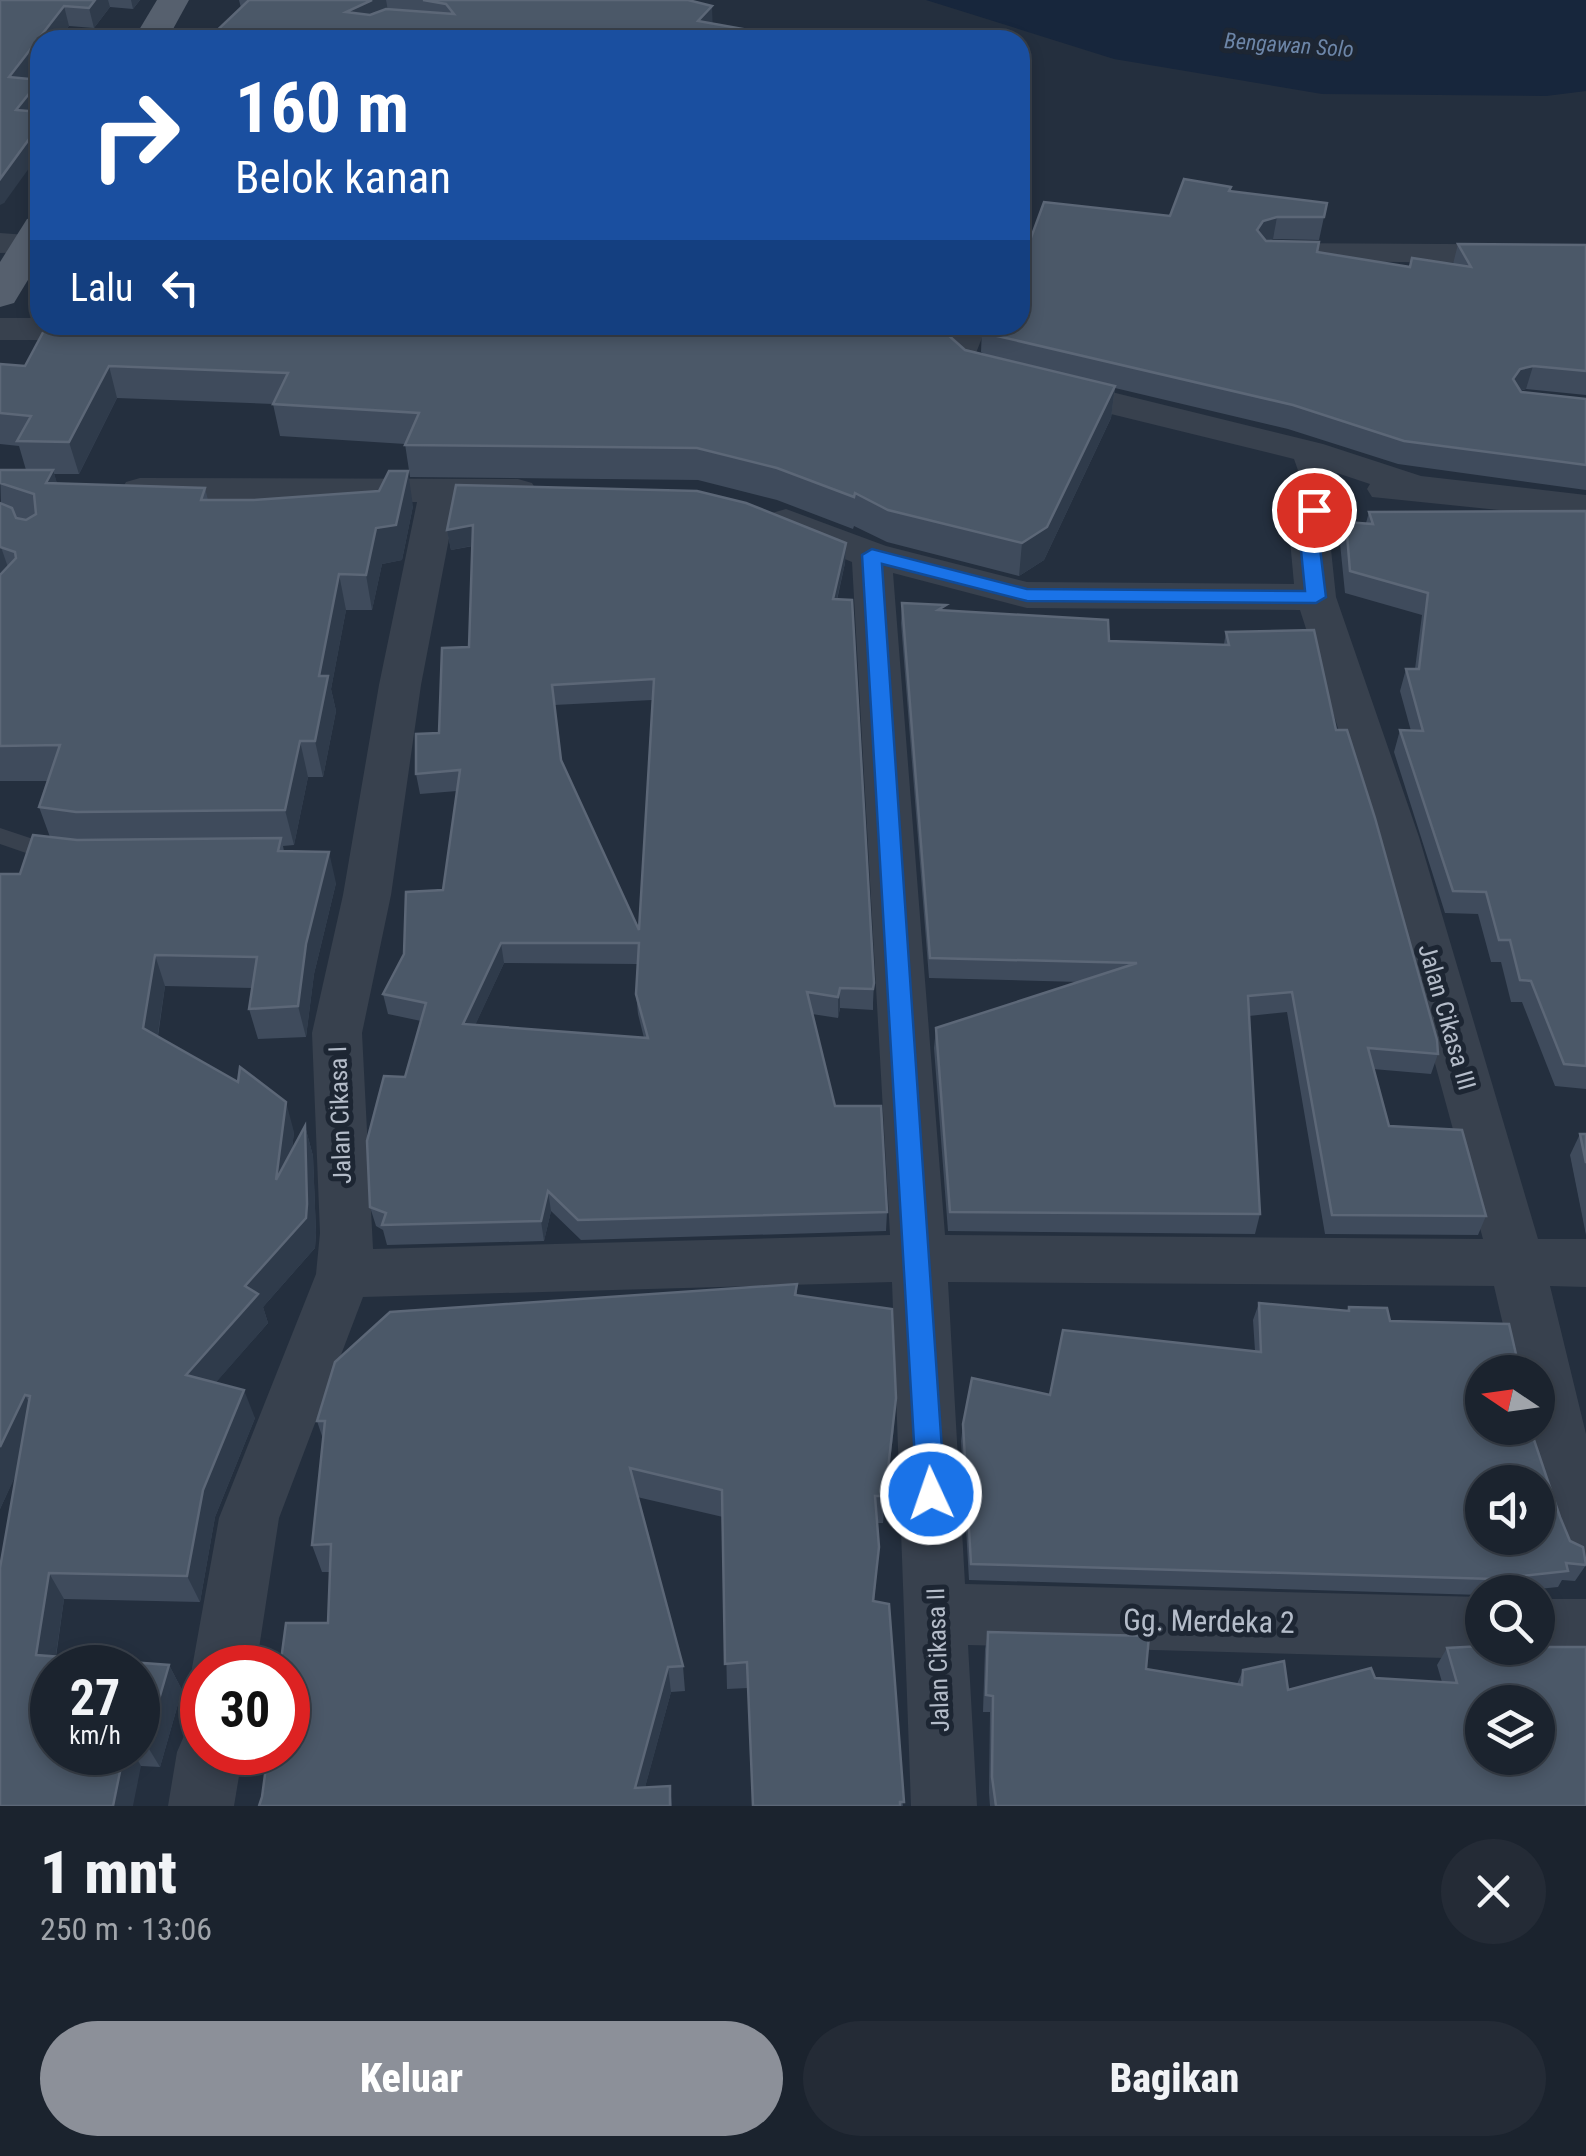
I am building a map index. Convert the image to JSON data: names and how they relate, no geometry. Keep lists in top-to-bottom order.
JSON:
{
  "streets": {
    "street": [
      "Jalan Cikasa III",
      "Jalan Cikasa I",
      "Gg. Merdeka 2",
      "Jalan Cikasa II"
    ]
  },
  "crossings": [
    ["Gg. Merdeka 2", "Jalan Cikasa II"]
  ],
  "water": ["Bengawan Solo"],
  "north": "left",
  "page": {
    "turn": ["160 m", "Belok kanan"],
    "then": "Lalu",
    "speed": "27 km/h",
    "limit": "30",
    "heading": ["1 mnt", "250 m · 13:06"],
    "buttons": ["Keluar", "Bagikan"]
  }
}
